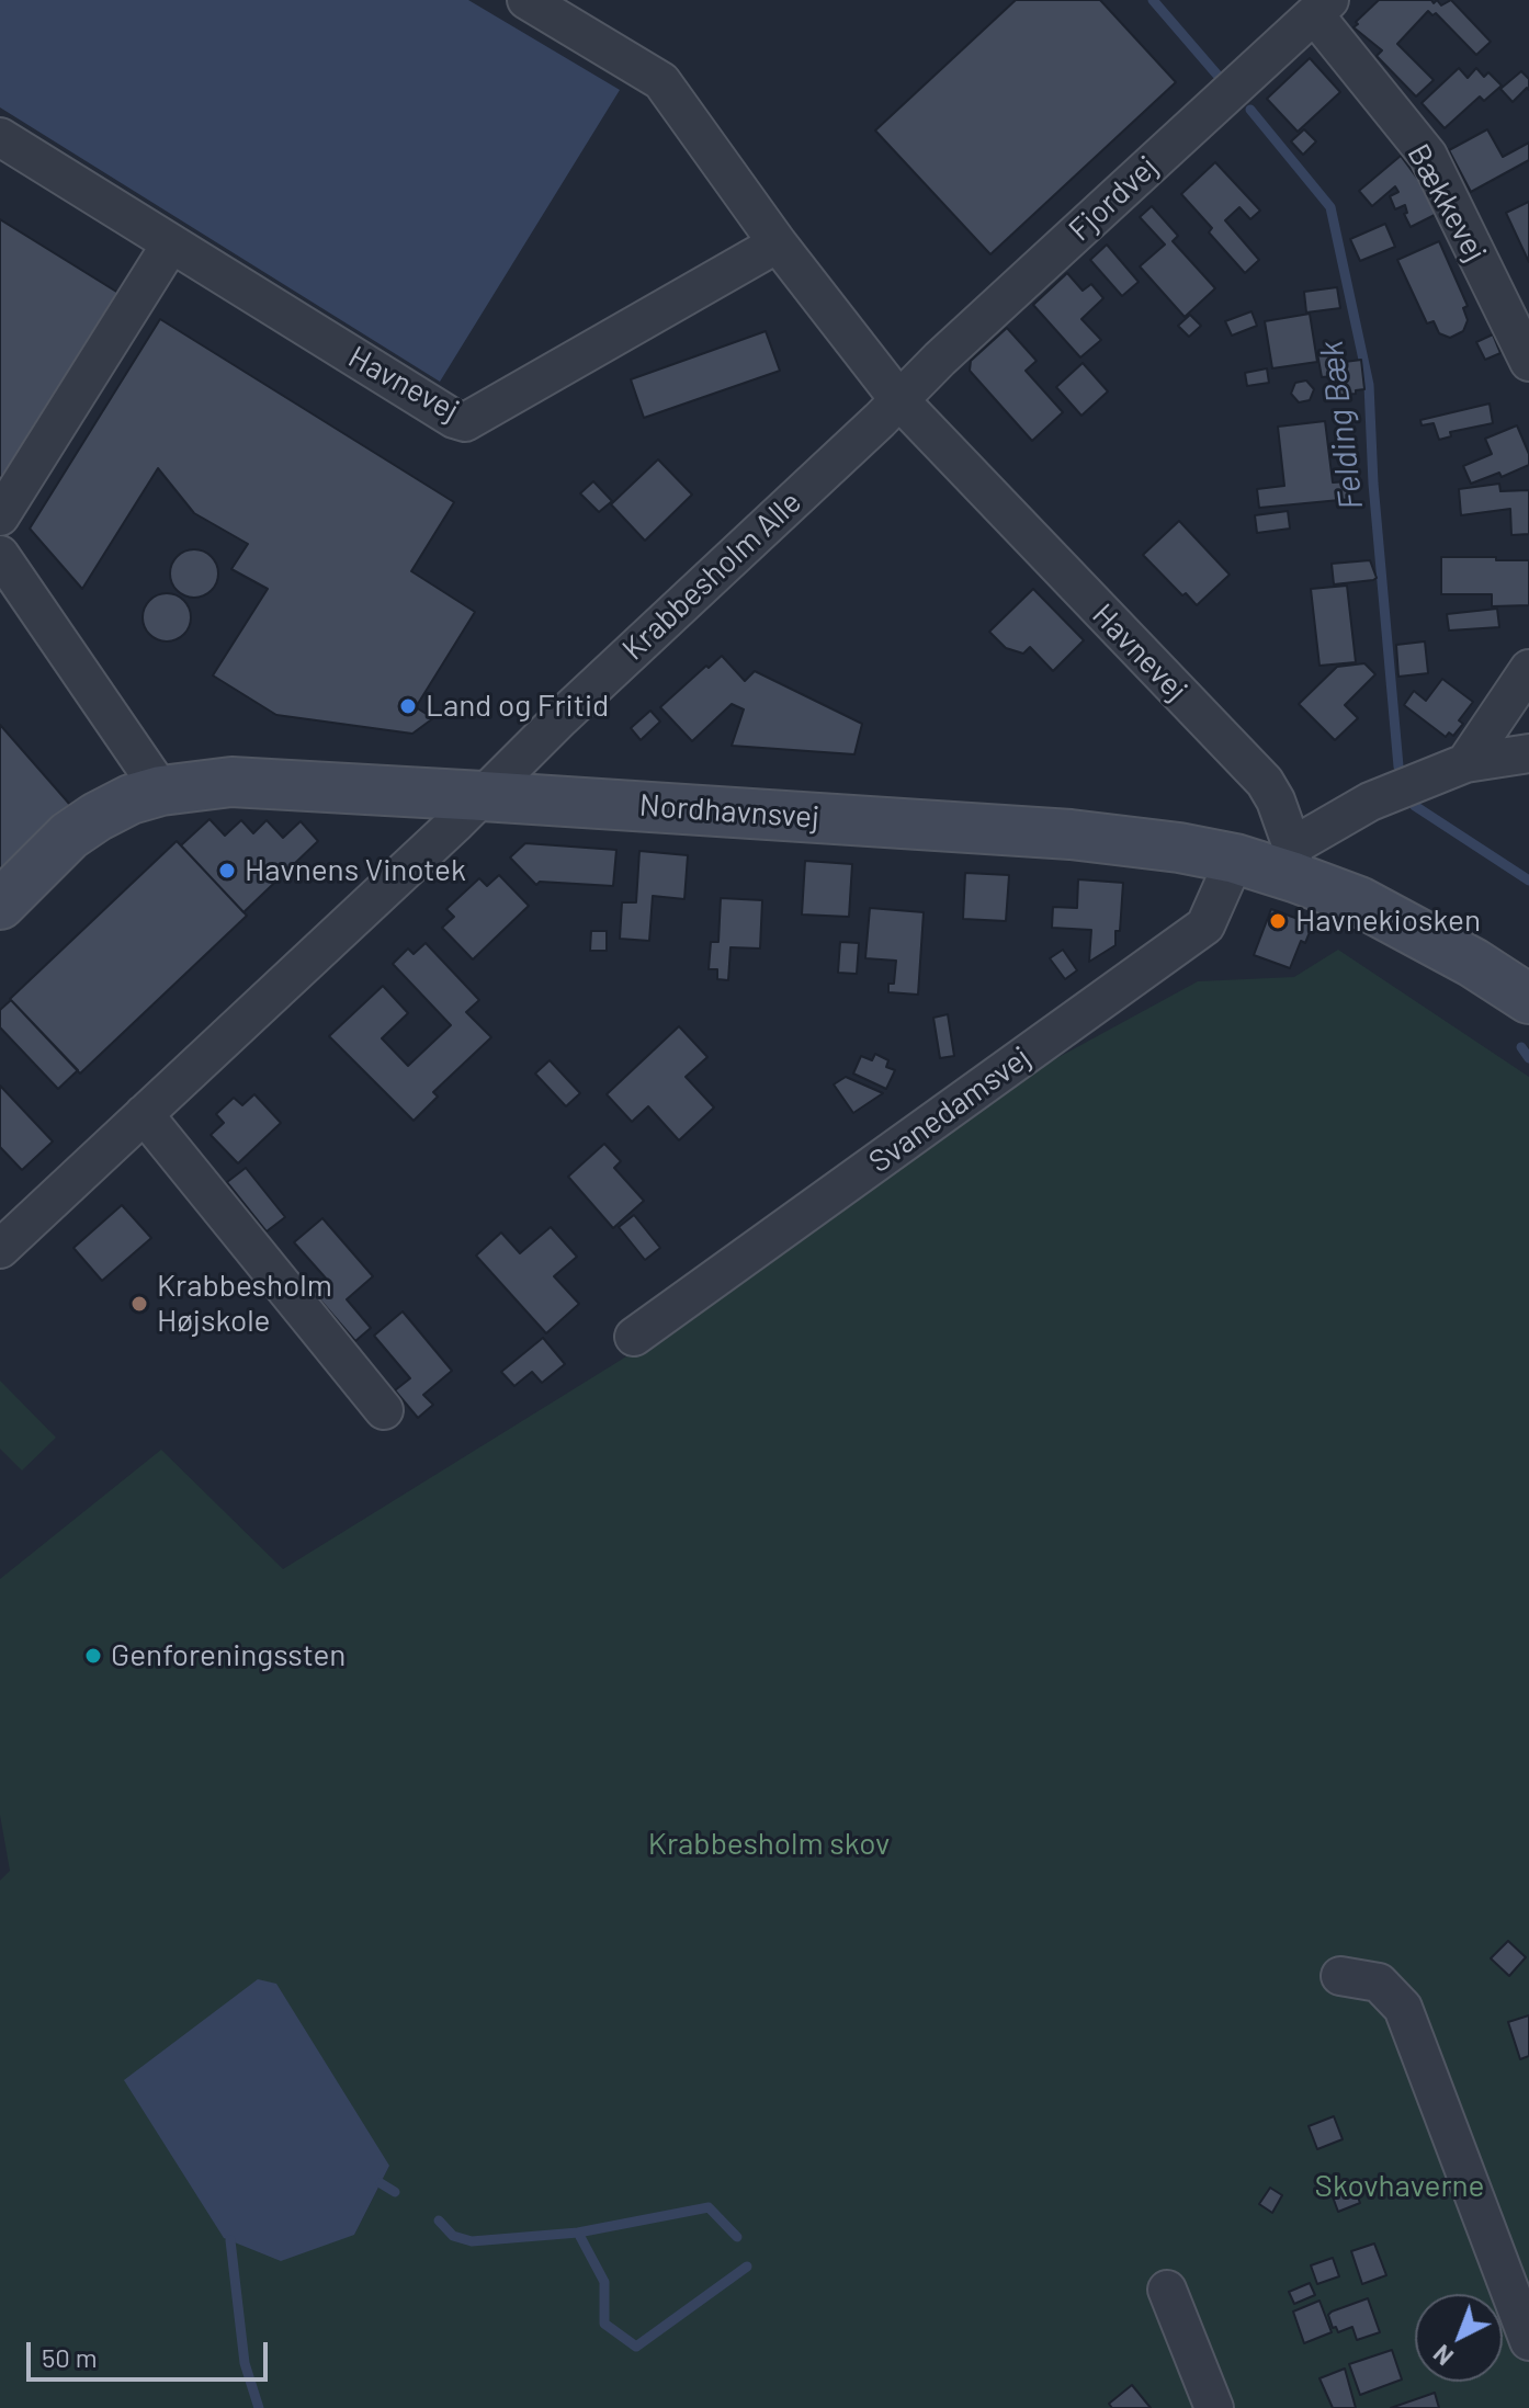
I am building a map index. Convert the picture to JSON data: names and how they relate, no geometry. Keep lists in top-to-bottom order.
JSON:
{
  "streets": {
    "street": [
      "Fjordvej",
      "Bækkevej",
      "Havnevej",
      "Krabbesholm Alle",
      "Nordhavnsvej",
      "Svanedamsvej"
    ]
  },
  "crossings": [
    ["Fjordvej", "Bækkevej"],
    ["Fjordvej", "Havnevej"],
    ["Fjordvej", "Krabbesholm Alle"],
    ["Havnevej", "Krabbesholm Alle"],
    ["Havnevej", "Nordhavnsvej"],
    ["Krabbesholm Alle", "Nordhavnsvej"],
    ["Nordhavnsvej", "Svanedamsvej"]
  ],
  "water": ["Felding Bæk"],
  "parks": ["Krabbesholm skov", "Skovhaverne"],
  "places": [
    "Land og Fritid",
    "Havnens Vinotek",
    "Havnekiosken",
    "Krabbesholm Højskole",
    "Genforeningssten"
  ],
  "scale_bar": "50 m",
  "north": "bottom left"
}
